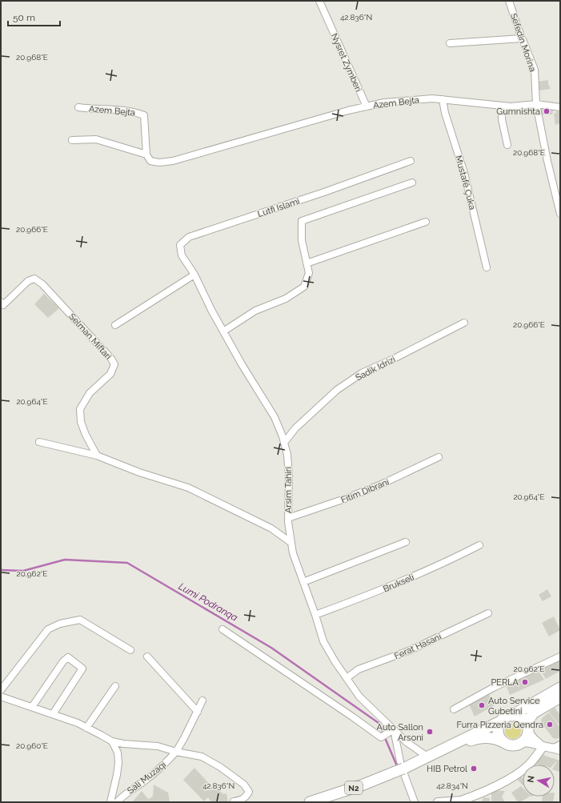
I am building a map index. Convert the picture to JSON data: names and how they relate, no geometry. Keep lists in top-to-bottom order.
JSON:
{
  "streets": {
    "main road": ["N2"],
    "street": [
      "Sefedin Morina",
      "Nysret Zymberi",
      "Azem Bejta",
      "Mustafë Çuka",
      "Lutfi Islami",
      "Selman Miftari",
      "Sadik Idrizi",
      "Arsim Tahiri",
      "Fitim Dibrani",
      "Brukseli",
      "Ferat Hasani",
      "Sali Muzaqi"
    ]
  },
  "crossings": [
    ["Sefedin Morina", "Azem Bejta"],
    ["Nysret Zymberi", "Azem Bejta"],
    ["Azem Bejta", "Mustafë Çuka"],
    ["Lutfi Islami", "Arsim Tahiri"],
    ["Sadik Idrizi", "Arsim Tahiri"],
    ["Arsim Tahiri", "Fitim Dibrani"],
    ["Arsim Tahiri", "Brukseli"],
    ["Arsim Tahiri", "Ferat Hasani"],
    ["Arsim Tahiri", "N2"]
  ],
  "water": ["Lumi Podranqa"],
  "places": [
    "Gumnishta",
    "PERLA",
    "Auto Service Gubetini",
    "Furra Pizzeria Qendra",
    "Auto Sallon Arsoni",
    "HIB Petrol"
  ],
  "scale_bar": "50 m",
  "north": "left",
  "coordinates": [
    "42.836°N",
    "20.968°E",
    "20.966°E",
    "20.964°E",
    "20.962°E",
    "20.960°E",
    "42.834°N"
  ]
}
